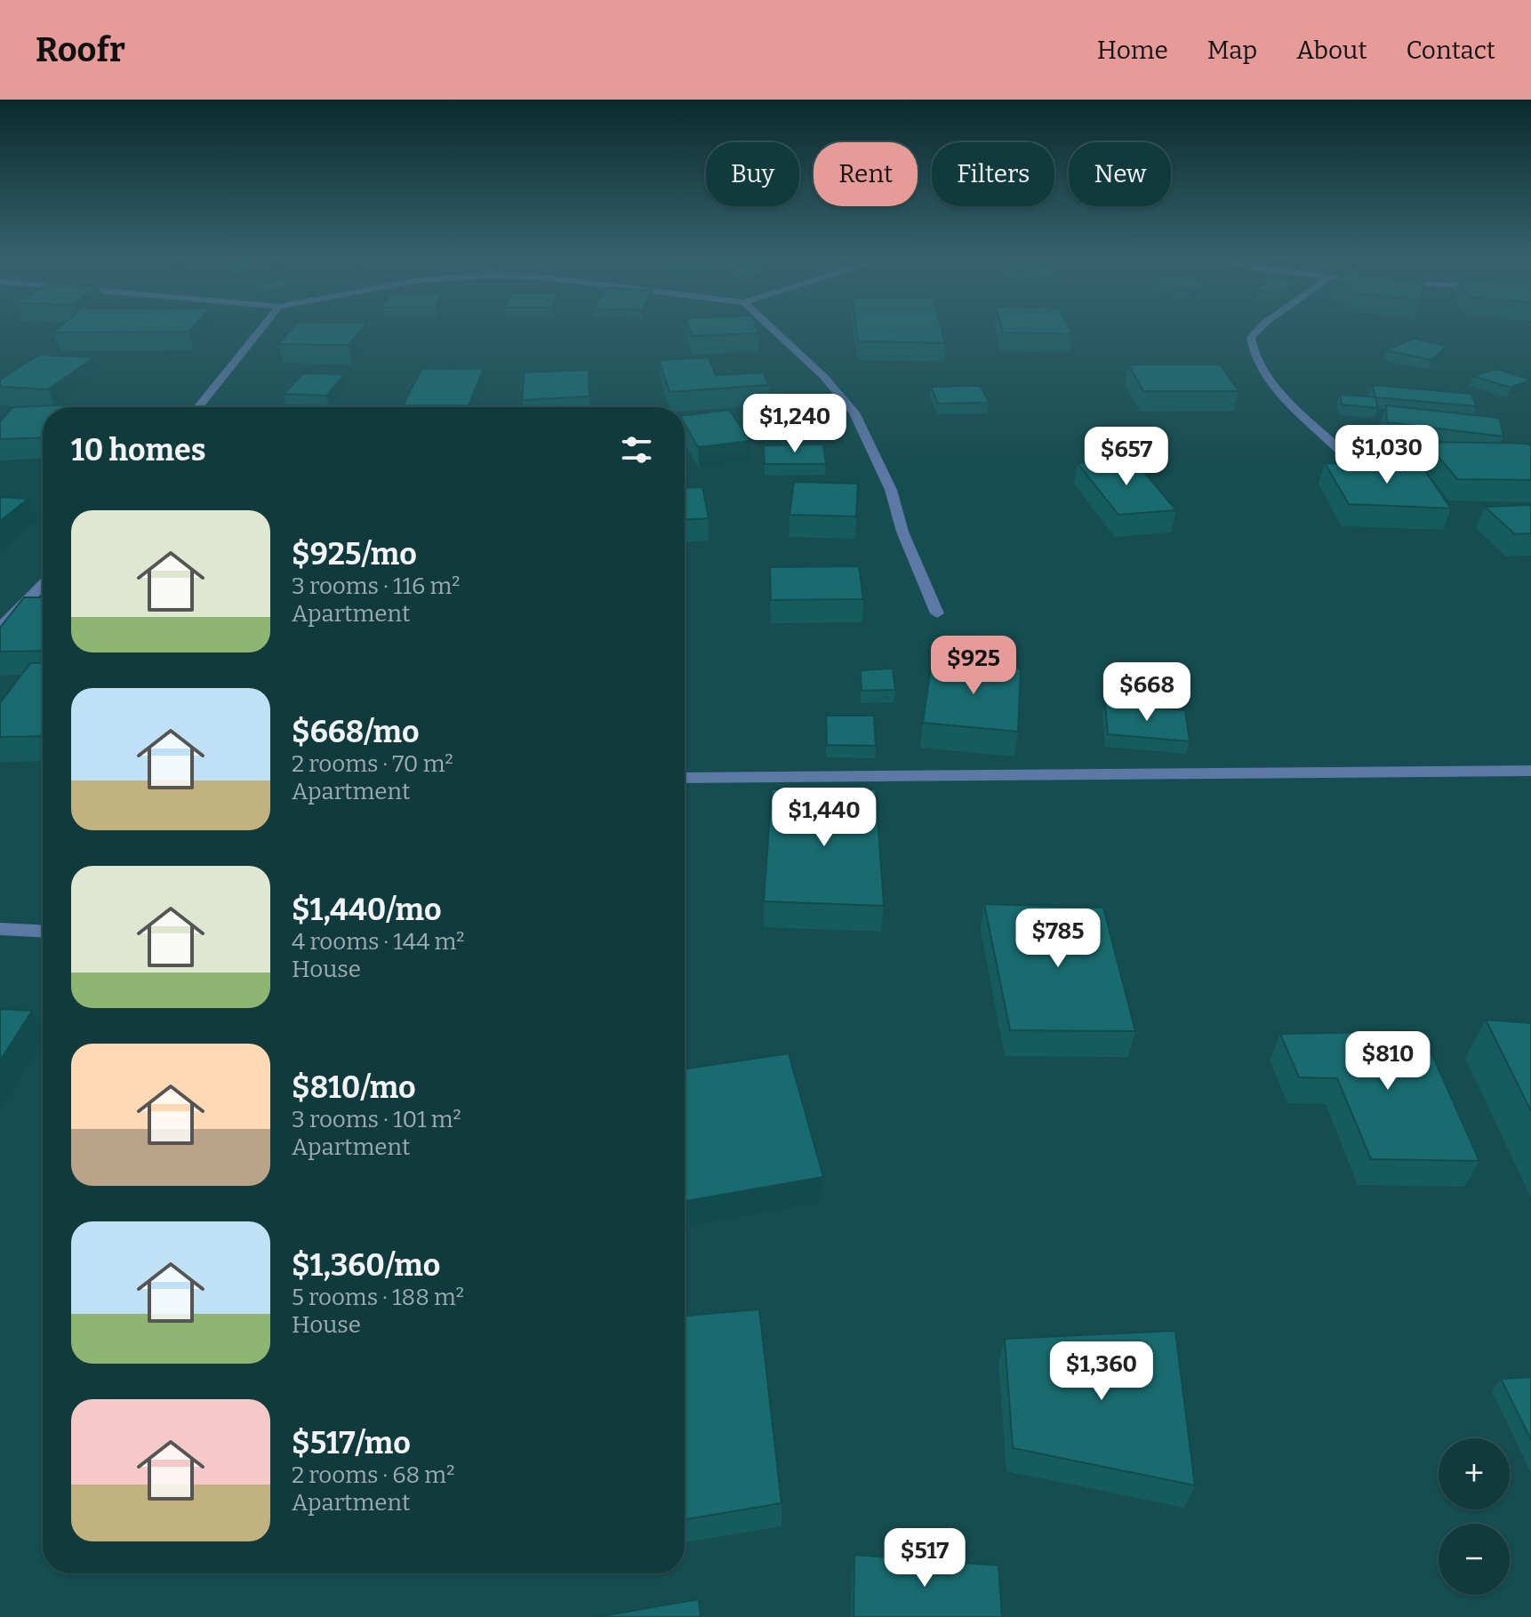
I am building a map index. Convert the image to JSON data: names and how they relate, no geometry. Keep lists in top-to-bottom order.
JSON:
{
  "page": {
    "header": "Roofr",
    "nav": [
      "Home",
      "Map",
      "About",
      "Contact"
    ],
    "chip": [
      "Buy",
      "Rent",
      "Filters",
      "New"
    ],
    "price": [
      "$1,240",
      "$1,030",
      "$657",
      "$925",
      "$668",
      "$1,440",
      "$785",
      "$810",
      "$1,360",
      "$517"
    ],
    "heading": "10 homes",
    "list": [
      {
        "name": "$925/mo",
        "note": "3 rooms · 116 m² · Apartment"
      },
      {
        "name": "$668/mo",
        "note": "2 rooms · 70 m² · Apartment"
      },
      {
        "name": "$1,440/mo",
        "note": "4 rooms · 144 m² · House"
      },
      {
        "name": "$810/mo",
        "note": "3 rooms · 101 m² · Apartment"
      },
      {
        "name": "$1,360/mo",
        "note": "5 rooms · 188 m² · House"
      },
      {
        "name": "$517/mo",
        "note": "2 rooms · 68 m² · Apartment"
      }
    ],
    "map_buttons": ["+", "−"]
  }
}
